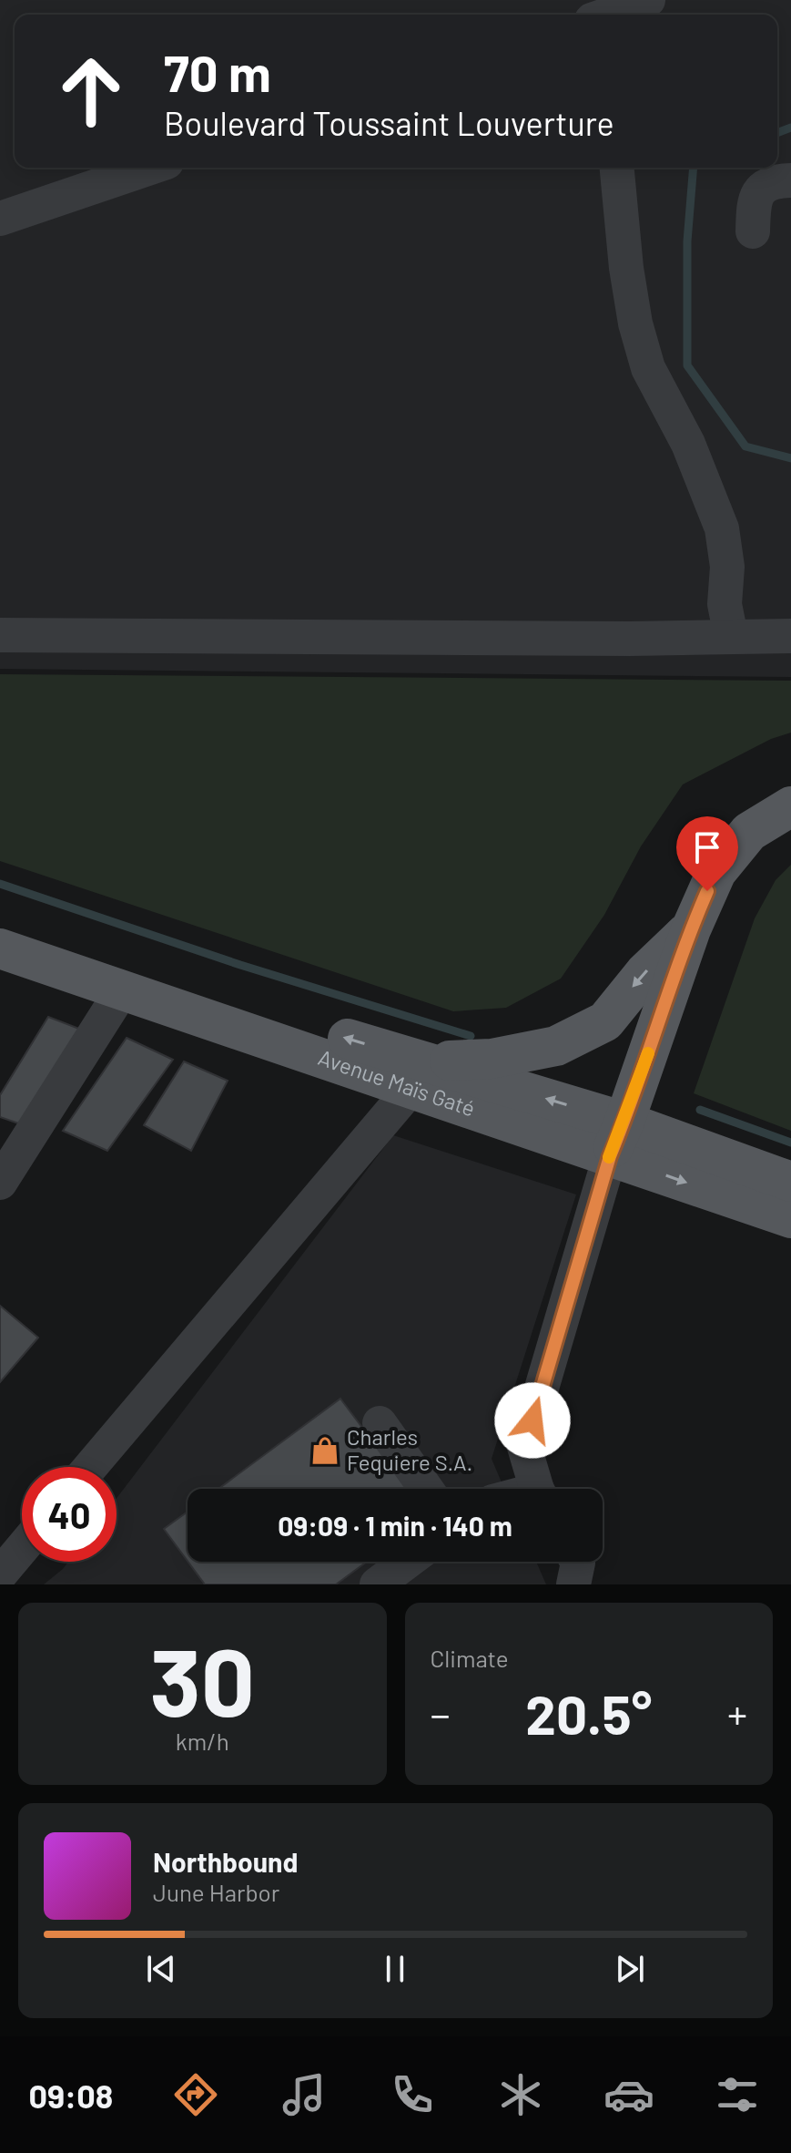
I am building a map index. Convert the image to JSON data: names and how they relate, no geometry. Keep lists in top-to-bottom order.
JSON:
{
  "streets": {
    "main road": ["Avenue Maïs Gaté"]
  },
  "places": {
    "shop": ["Charles Fequiere S.A."]
  },
  "page": {
    "turn": ["70 m", "Boulevard Toussaint Louverture"],
    "limit": "40",
    "trip": "09:09 · 1 min · 140 m",
    "tile": [
      ["30", "km/h"],
      "Climate"
    ],
    "heat": ["−", "20.5°", "+"],
    "song": ["Northbound", "June Harbor"],
    "tabs": "09:08"
  }
}
